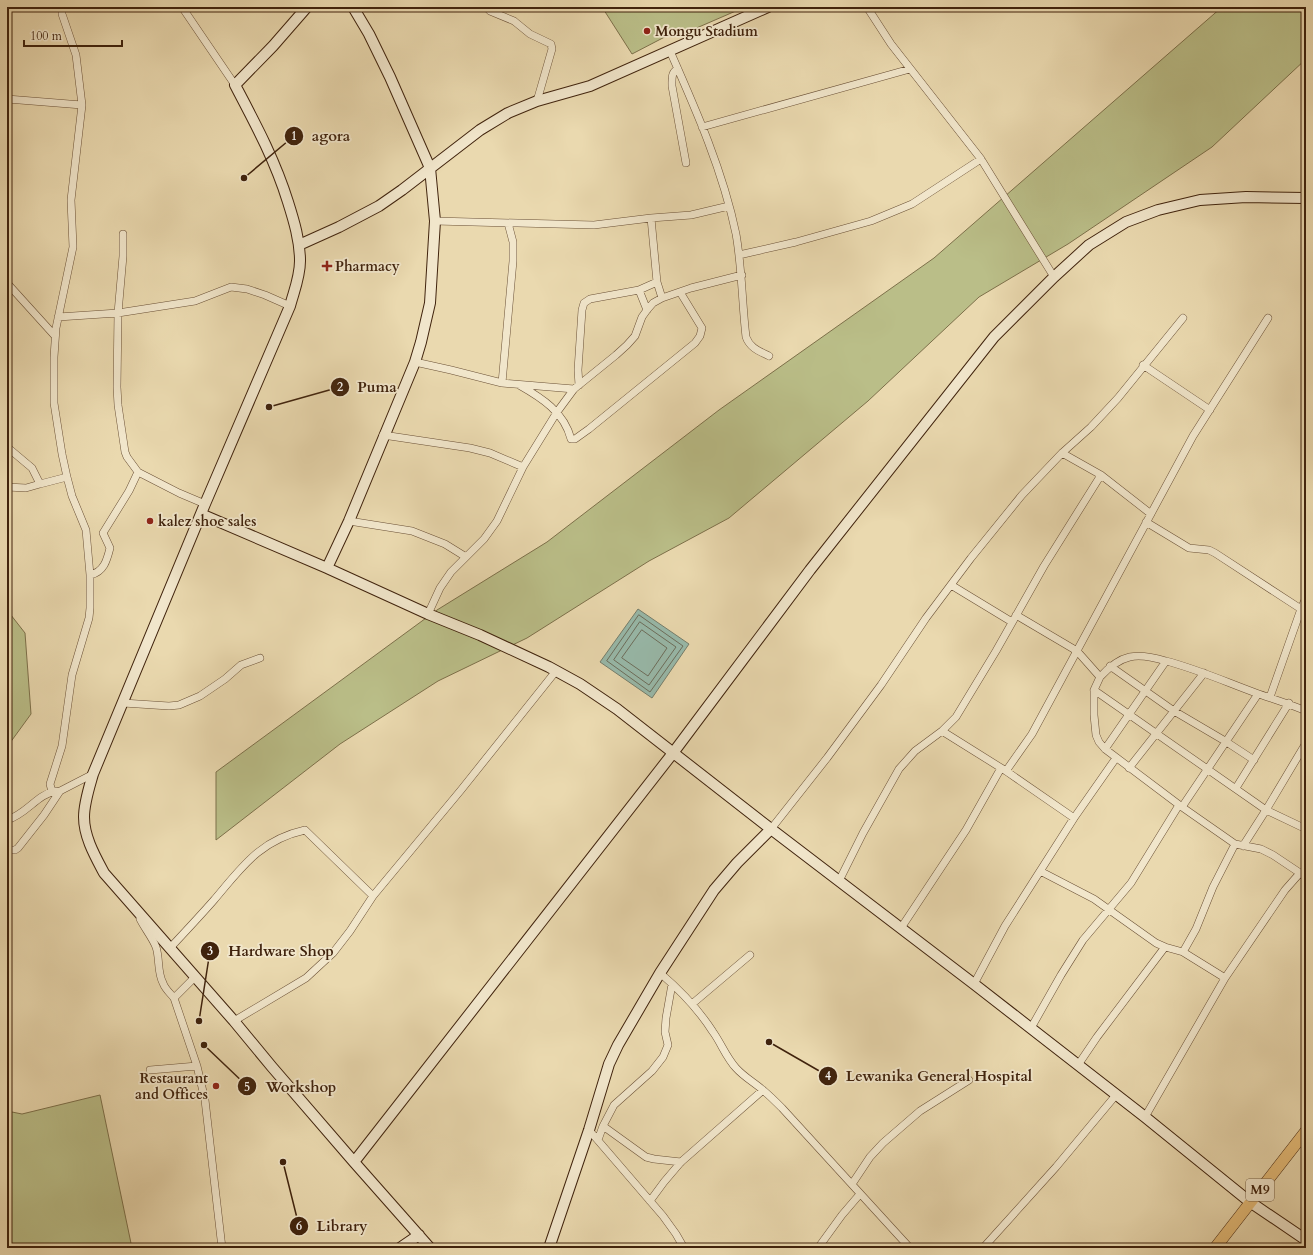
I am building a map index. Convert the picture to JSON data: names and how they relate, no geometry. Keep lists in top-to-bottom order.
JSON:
{
  "streets": {
    "main road": ["M9"]
  },
  "places": {
    "other": [
      "Mongu Stadium",
      "agora",
      "Puma",
      "kalez shoe sales",
      "Hardware Shop",
      "Lewanika General Hospital",
      "Workshop",
      "Restaurant and Offices",
      "Library"
    ],
    "health": ["Pharmacy"]
  },
  "scale_bar": "100 m"
}
